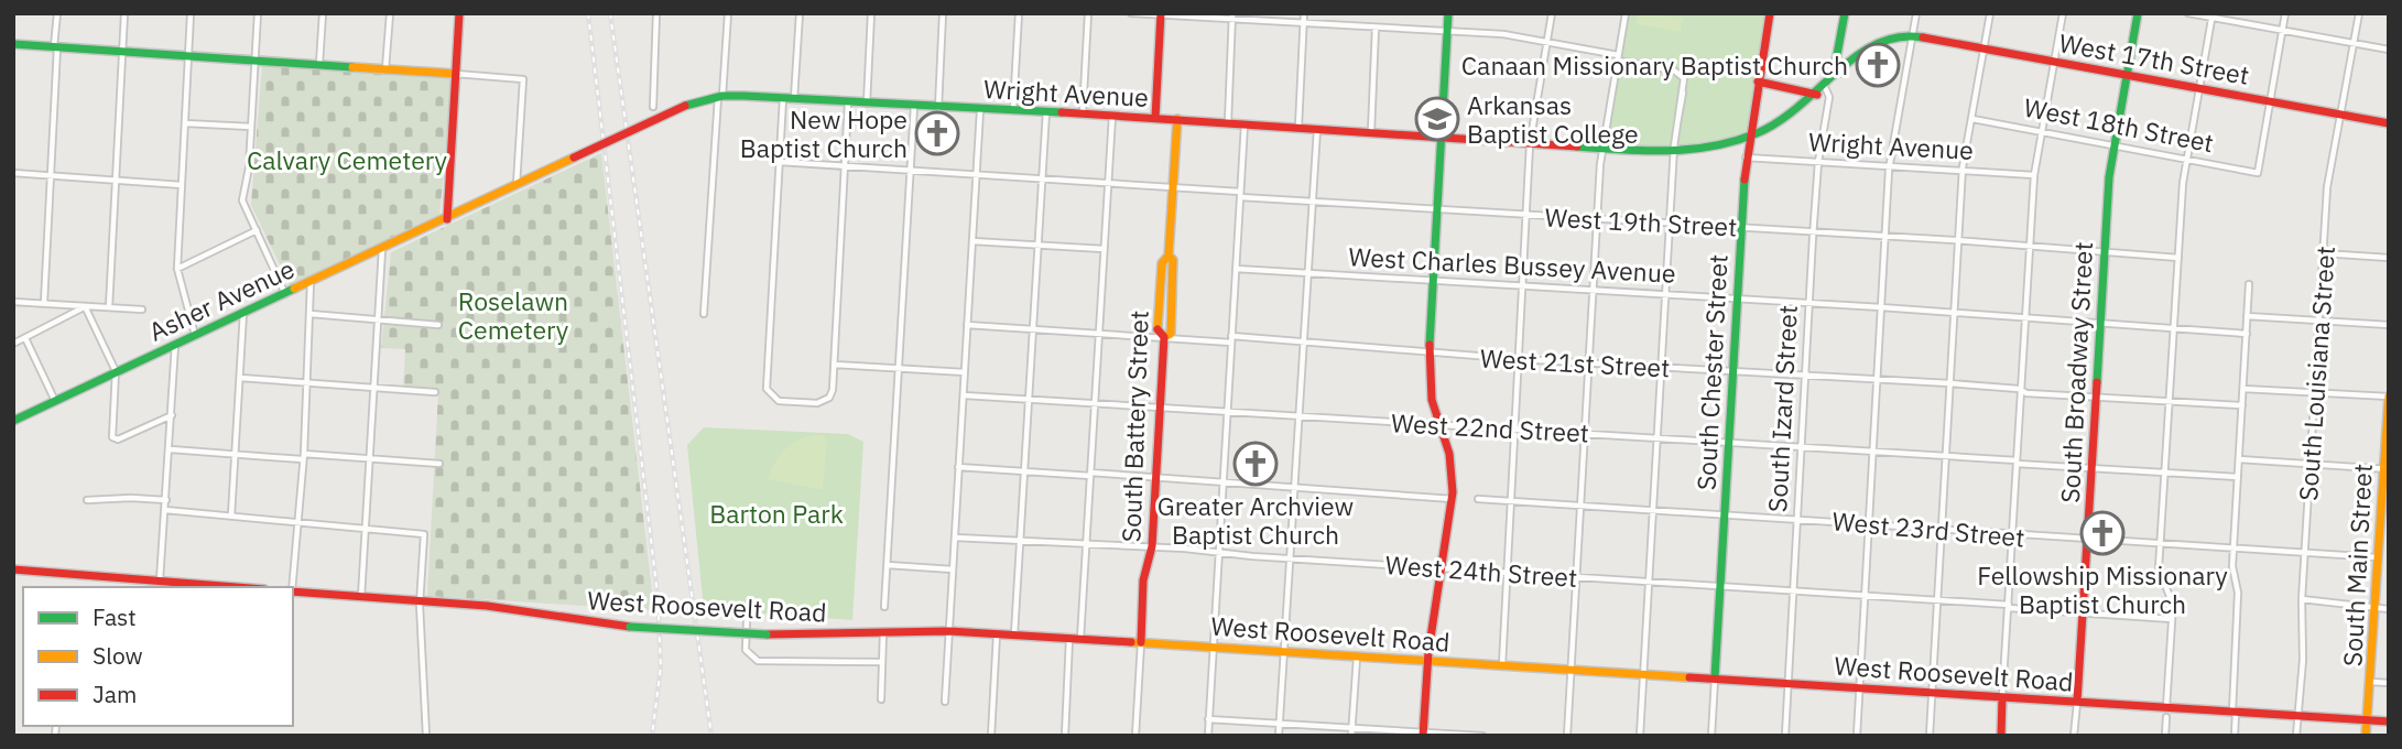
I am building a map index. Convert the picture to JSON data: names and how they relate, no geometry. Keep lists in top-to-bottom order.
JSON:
{
  "streets": {
    "main road": [
      "West 17th Street",
      "Wright Avenue",
      "Asher Avenue",
      "South Chester Street",
      "South Broadway Street",
      "South Battery Street",
      "South Main Street",
      "West Roosevelt Road"
    ],
    "street": [
      "West 18th Street",
      "West 19th Street",
      "West Charles Bussey Avenue",
      "West 21st Street",
      "South Louisiana Street",
      "South Izard Street",
      "West 22nd Street",
      "West 23rd Street",
      "West 24th Street"
    ]
  },
  "crossings": [
    ["West 17th Street", "Wright Avenue"],
    ["West 17th Street", "West 18th Street"],
    ["West 17th Street", "South Broadway Street"],
    ["West 17th Street", "South Louisiana Street"],
    ["West 17th Street", "South Izard Street"],
    ["Wright Avenue", "Asher Avenue"],
    ["Wright Avenue", "South Chester Street"],
    ["Wright Avenue", "South Izard Street"],
    ["West 18th Street", "South Broadway Street"],
    ["West 19th Street", "South Chester Street"],
    ["West 19th Street", "South Broadway Street"],
    ["West 19th Street", "South Izard Street"],
    ["West 19th Street", "South Battery Street"],
    ["West Charles Bussey Avenue", "South Chester Street"],
    ["West Charles Bussey Avenue", "South Broadway Street"],
    ["West Charles Bussey Avenue", "South Izard Street"],
    ["West 21st Street", "South Chester Street"],
    ["West 21st Street", "South Broadway Street"],
    ["West 21st Street", "South Izard Street"],
    ["West 21st Street", "South Battery Street"],
    ["South Chester Street", "West 22nd Street"],
    ["South Chester Street", "West 23rd Street"],
    ["South Chester Street", "West 24th Street"],
    ["South Chester Street", "West Roosevelt Road"],
    ["South Broadway Street", "West 22nd Street"],
    ["South Broadway Street", "West 23rd Street"],
    ["South Broadway Street", "West 24th Street"],
    ["South Broadway Street", "West Roosevelt Road"],
    ["South Louisiana Street", "West 23rd Street"],
    ["South Louisiana Street", "West Roosevelt Road"],
    ["South Izard Street", "West 22nd Street"],
    ["South Izard Street", "West 23rd Street"],
    ["South Izard Street", "West 24th Street"],
    ["South Izard Street", "West Roosevelt Road"],
    ["South Battery Street", "West 22nd Street"],
    ["South Battery Street", "West 24th Street"],
    ["South Battery Street", "West Roosevelt Road"],
    ["West 23rd Street", "South Main Street"],
    ["South Main Street", "West Roosevelt Road"]
  ],
  "parks": ["Calvary Cemetery", "Roselawn Cemetery", "Barton Park"],
  "places": {
    "church": [
      "Canaan Missionary Baptist Church",
      "New Hope Baptist Church",
      "Greater Archview Baptist Church",
      "Fellowship Missionary Baptist Church"
    ],
    "school or university": ["Arkansas Baptist College"]
  },
  "legend": ["Fast", "Slow", "Jam"]
}
